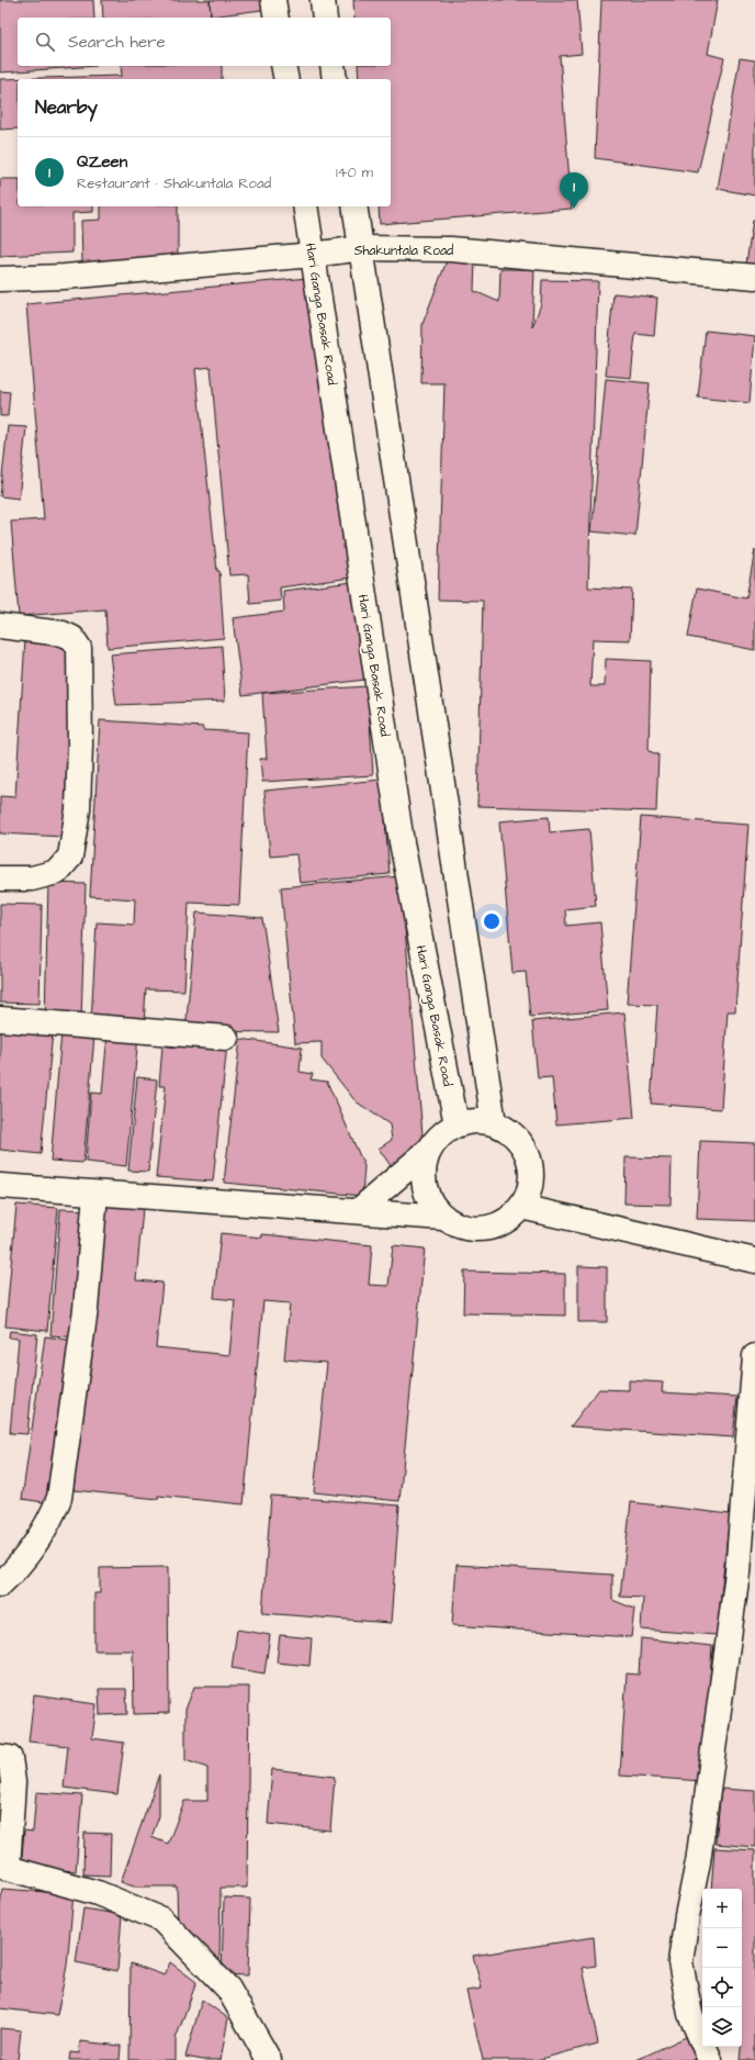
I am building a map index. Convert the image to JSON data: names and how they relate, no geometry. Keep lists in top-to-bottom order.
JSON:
{
  "streets": {
    "street": ["Shakuntala Road", "Hari Ganga Basak Road"]
  },
  "crossings": [
    ["Shakuntala Road", "Hari Ganga Basak Road"]
  ],
  "page": {
    "search": "Search here",
    "heading": "Nearby",
    "list": [
      {
        "mark": "1",
        "name": "QZeen",
        "note": "Restaurant · Shakuntala Road",
        "value": "140 m"
      }
    ],
    "pins": "1",
    "map_buttons": ["+", "−"]
  }
}
